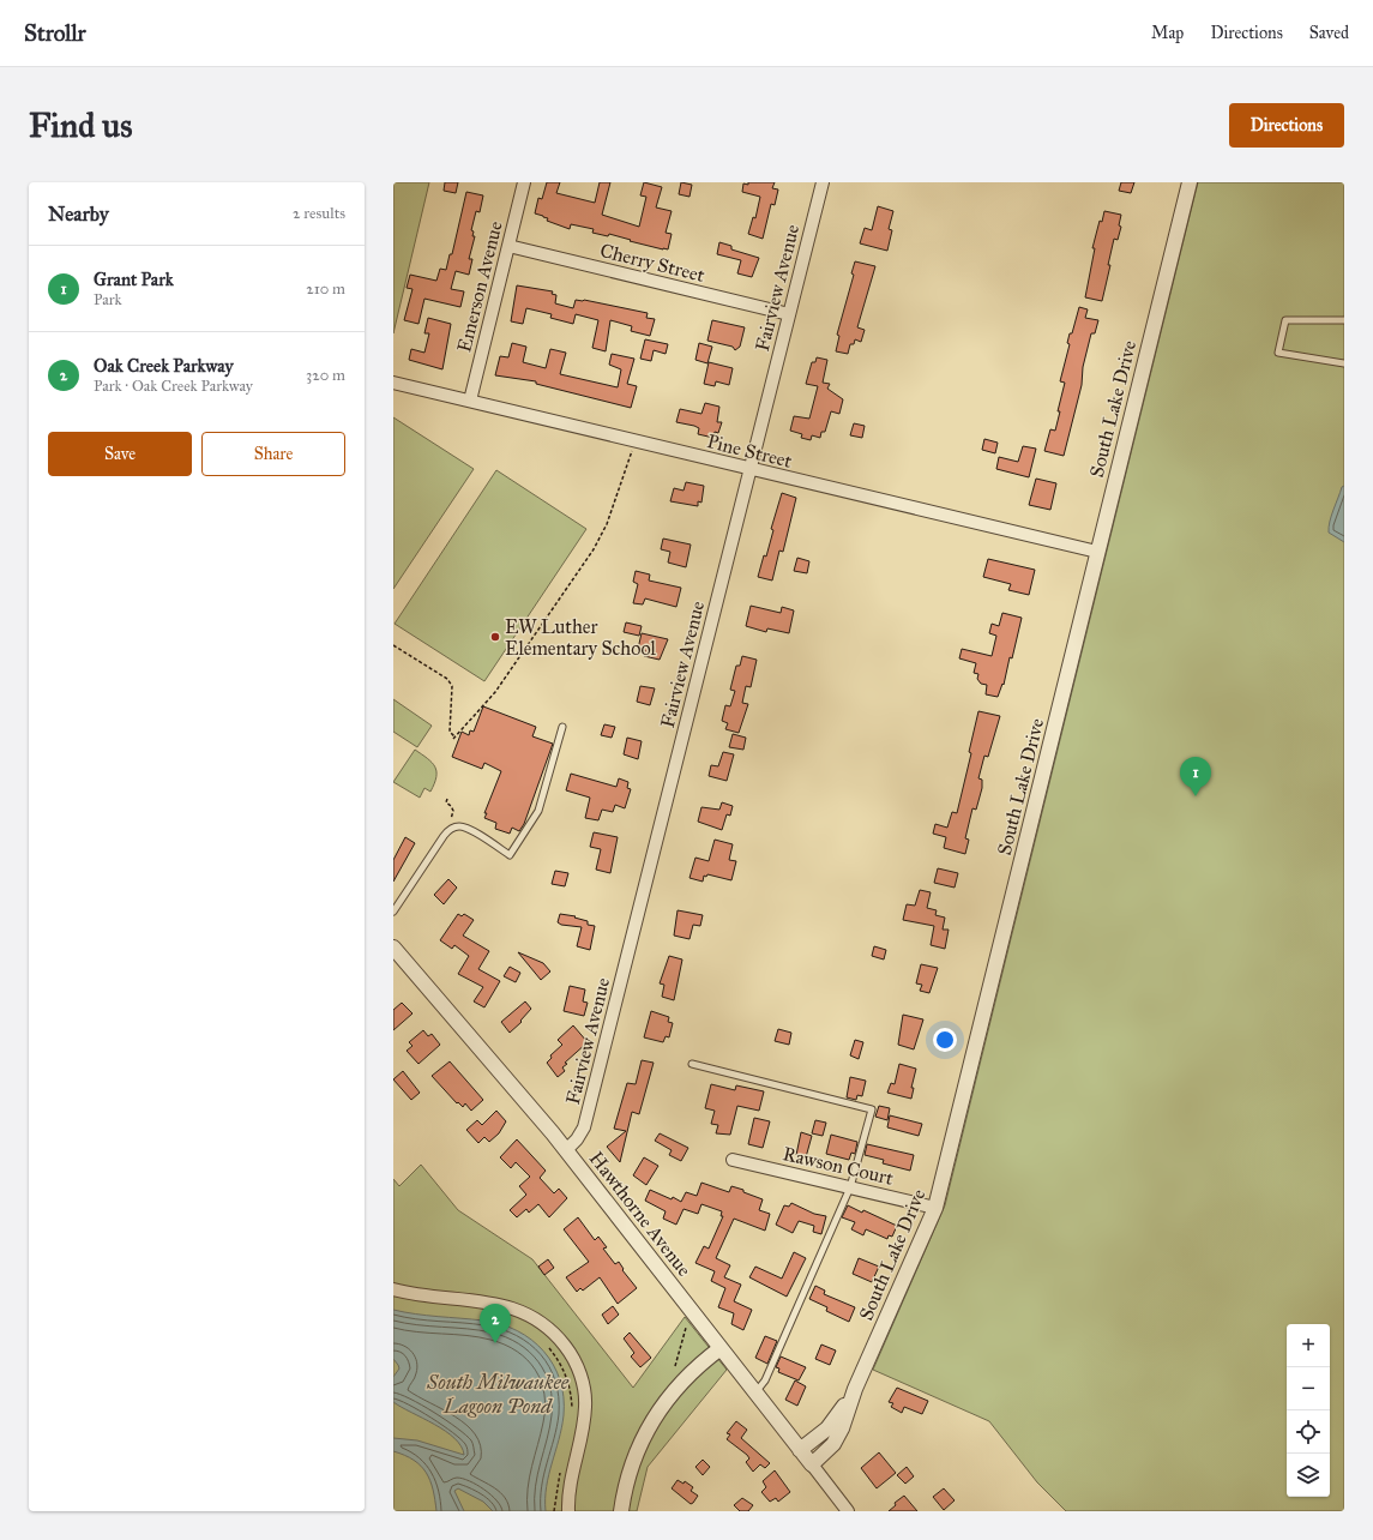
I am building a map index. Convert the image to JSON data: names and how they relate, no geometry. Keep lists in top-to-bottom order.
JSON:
{
  "streets": {
    "street": [
      "Cherry Street",
      "Emerson Avenue",
      "Fairview Avenue",
      "South Lake Drive",
      "Pine Street",
      "Rawson Court",
      "Hawthorne Avenue"
    ]
  },
  "crossings": [
    ["Cherry Street", "Emerson Avenue"],
    ["Cherry Street", "Fairview Avenue"],
    ["Emerson Avenue", "Pine Street"],
    ["Fairview Avenue", "Pine Street"],
    ["Fairview Avenue", "Hawthorne Avenue"],
    ["South Lake Drive", "Pine Street"],
    ["South Lake Drive", "Rawson Court"],
    ["South Lake Drive", "Hawthorne Avenue"]
  ],
  "water": ["South Milwaukee Lagoon Pond"],
  "places": ["EW Luther Elementary School"],
  "page": {
    "header": "Strollr",
    "nav": ["Map", "Directions", "Saved"],
    "buttons": [
      "Directions",
      ["Save", "Share"]
    ],
    "title": "Find us",
    "heading": ["Nearby", "2 results"],
    "list": [
      {
        "mark": "1",
        "name": "Grant Park",
        "note": "Park",
        "value": "210 m"
      },
      {
        "mark": "2",
        "name": "Oak Creek Parkway",
        "note": "Park · Oak Creek Parkway",
        "value": "320 m"
      }
    ],
    "pins": ["1", "2"],
    "map_buttons": ["+", "−"]
  }
}
